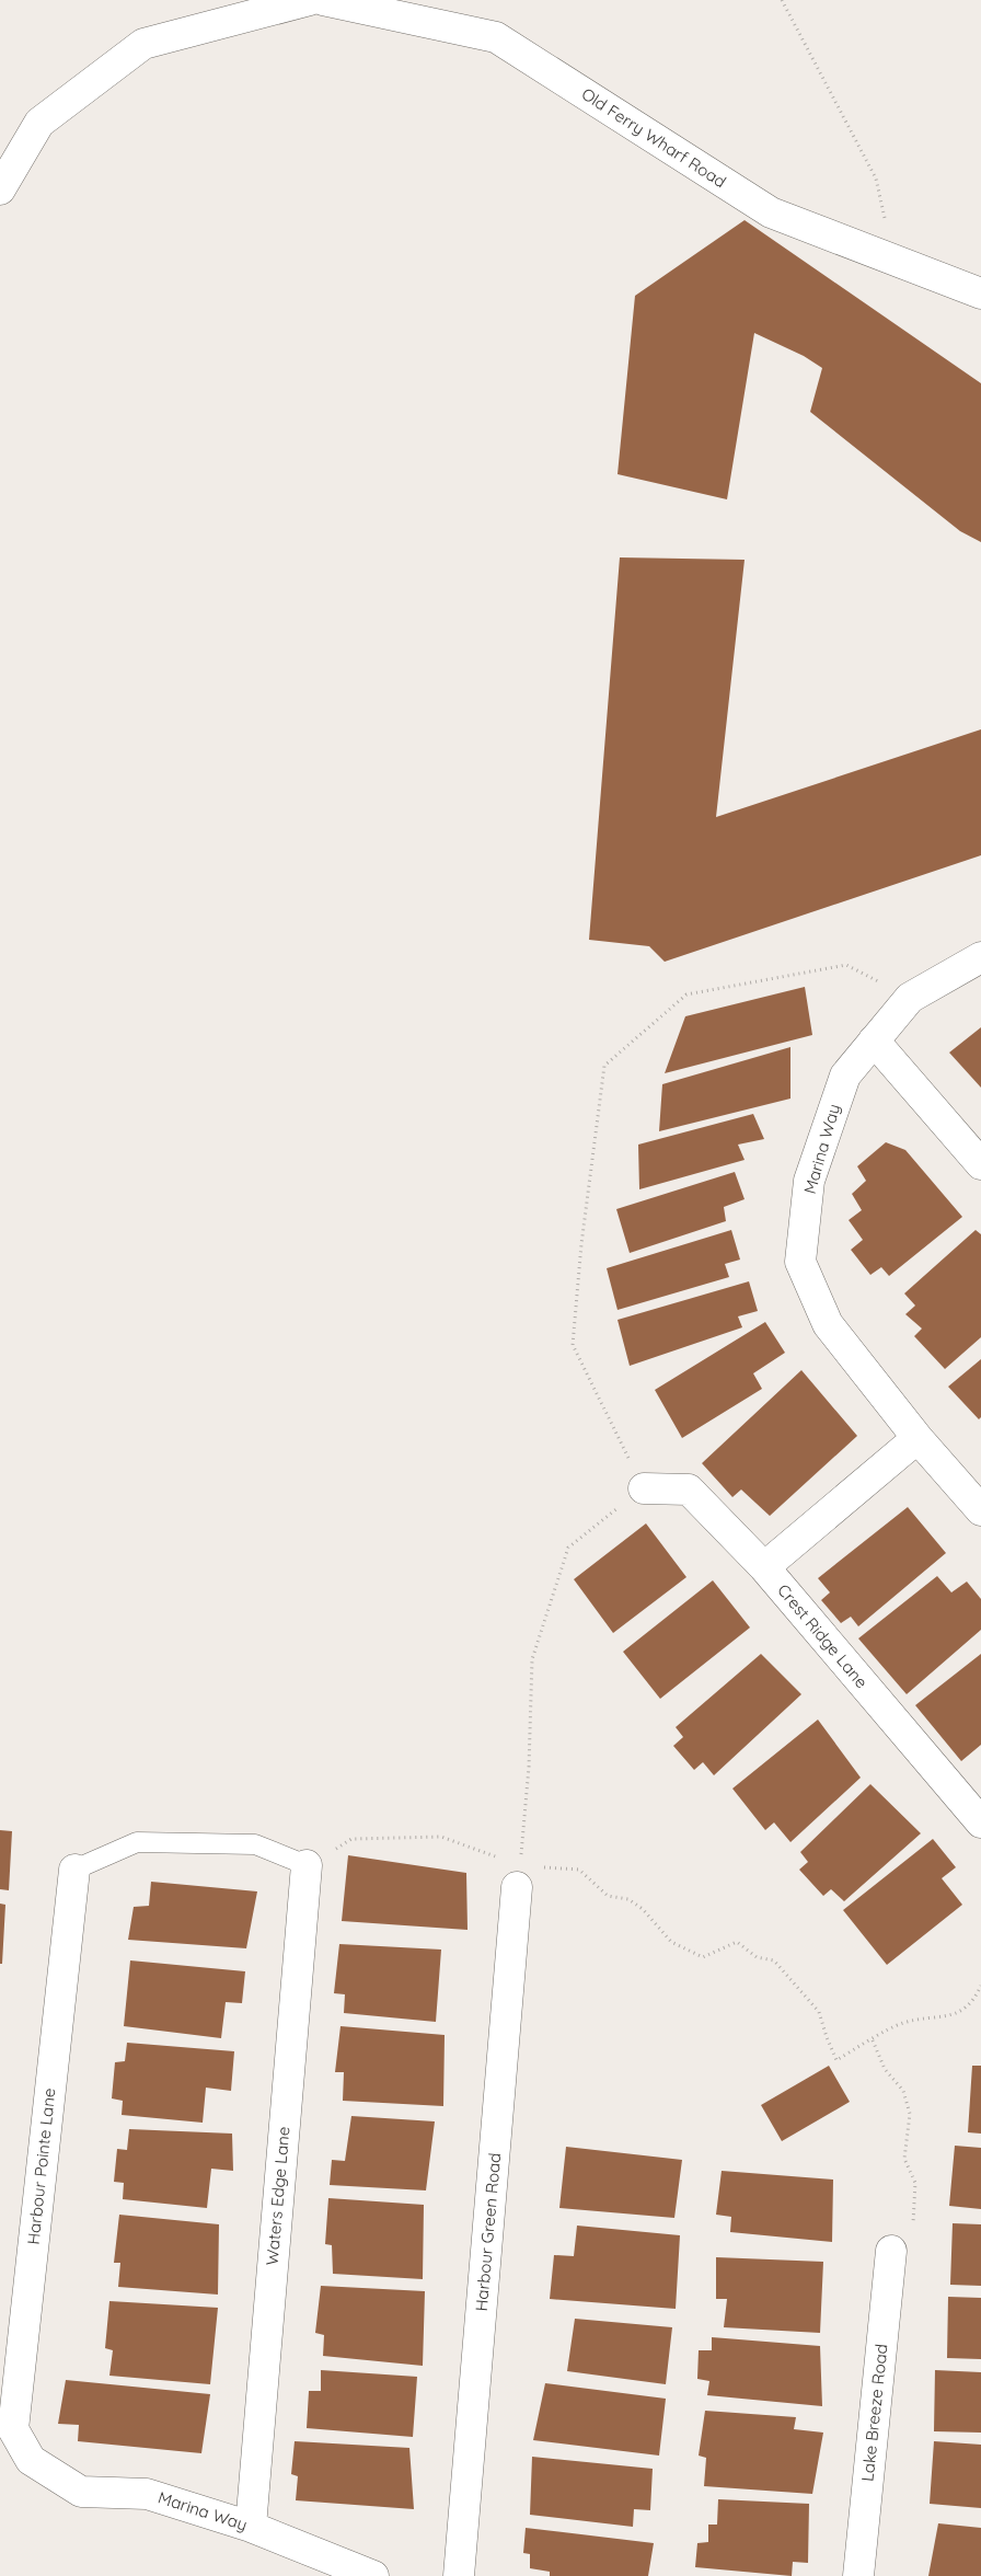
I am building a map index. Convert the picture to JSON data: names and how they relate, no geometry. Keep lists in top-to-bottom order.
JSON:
{
  "streets": {
    "street": [
      "Old Ferry Wharf Road",
      "Marina Way",
      "Crest Ridge Lane",
      "Harbour Pointe Lane",
      "Waters Edge Lane",
      "Harbour Green Road",
      "Lake Breeze Road"
    ]
  },
  "crossings": [
    ["Marina Way", "Harbour Pointe Lane"],
    ["Marina Way", "Waters Edge Lane"]
  ]
}
